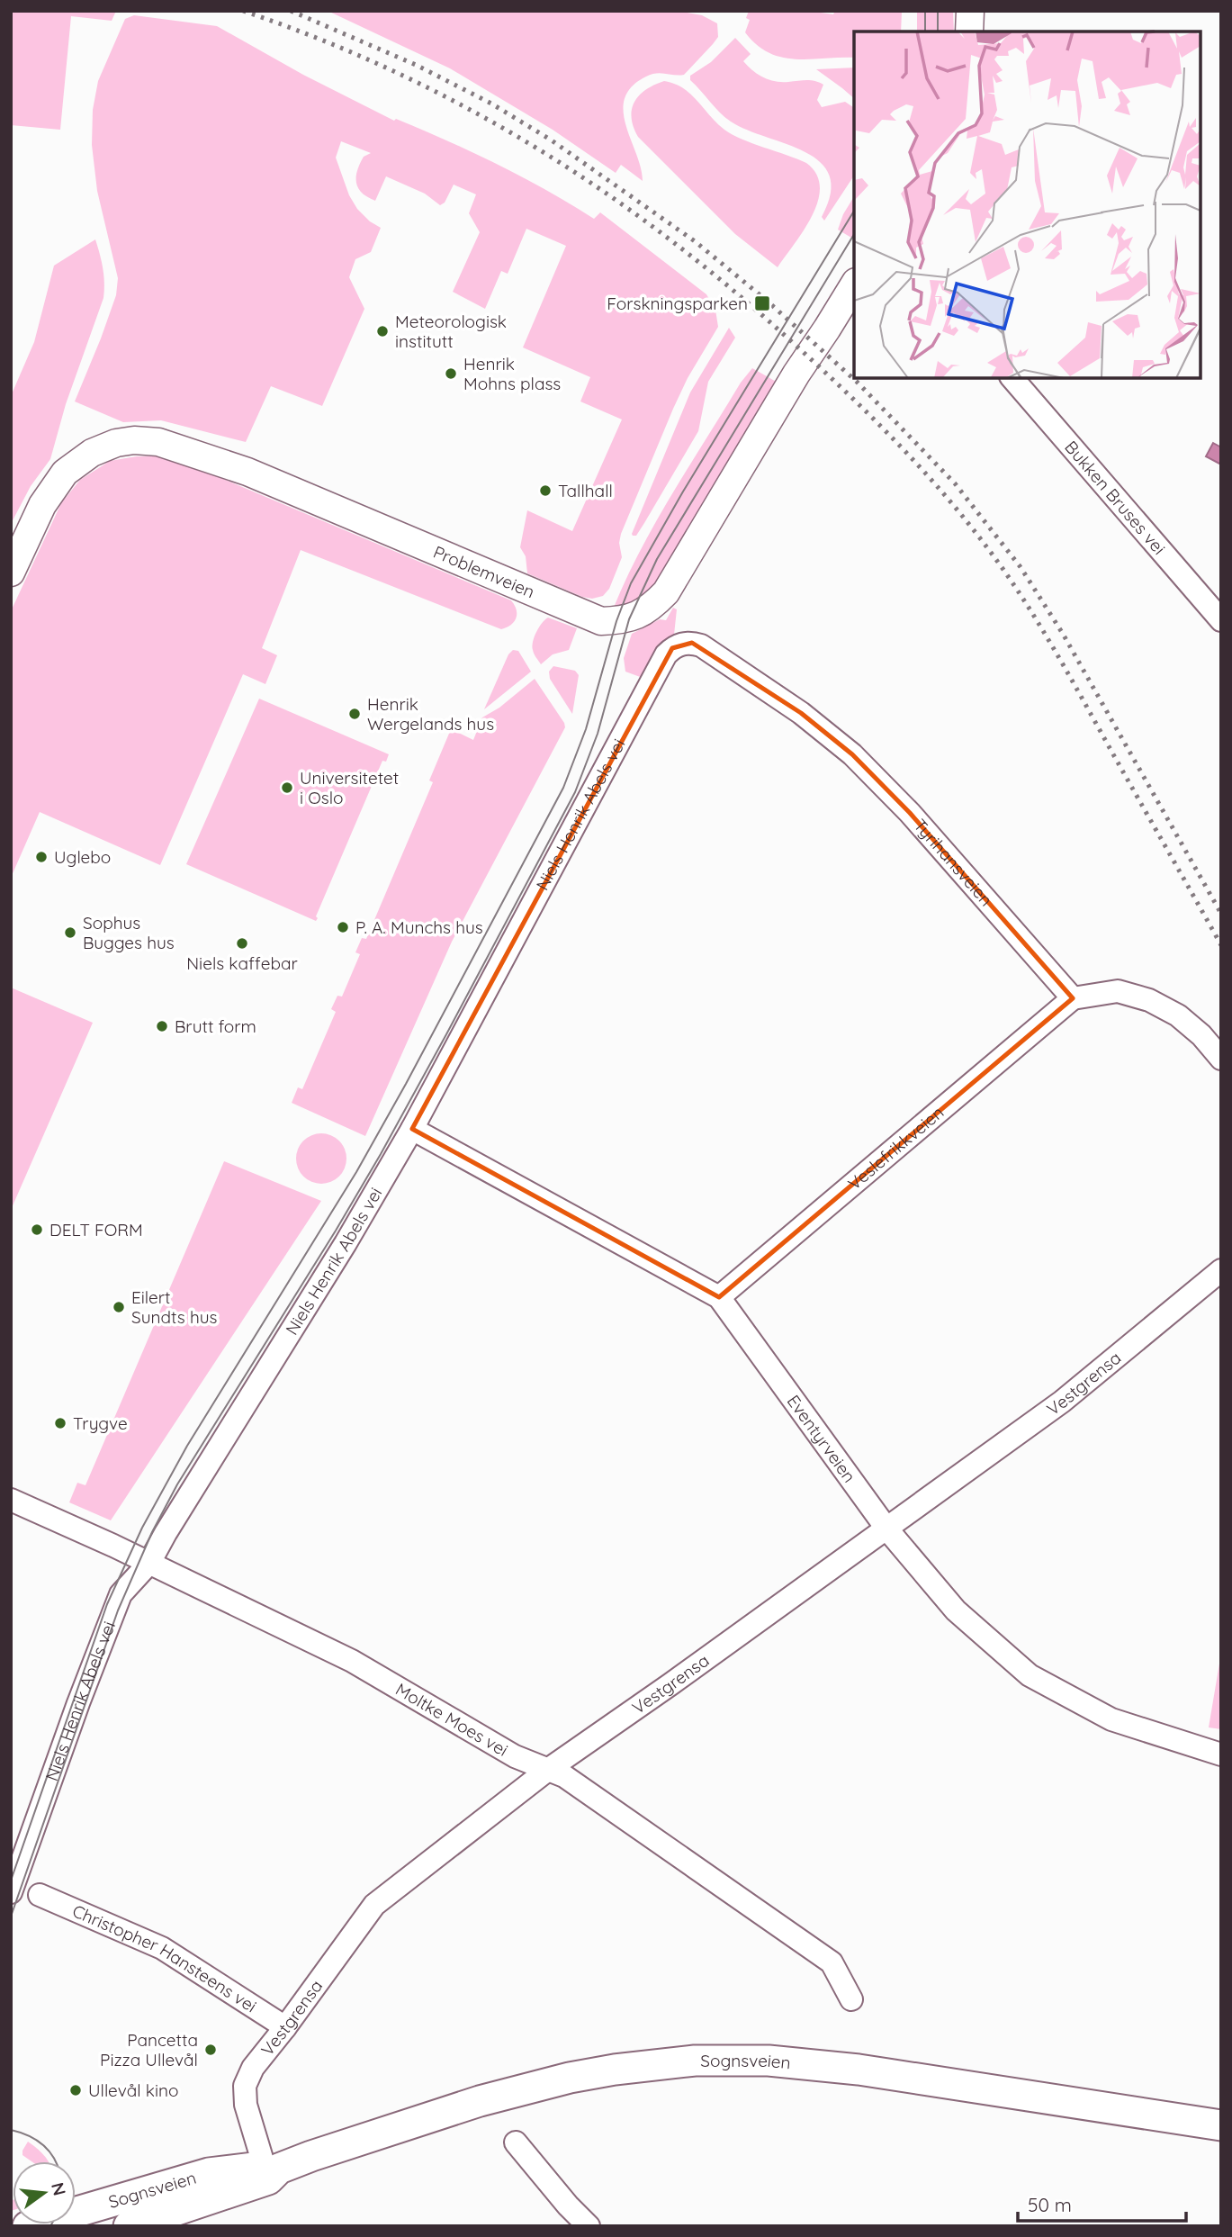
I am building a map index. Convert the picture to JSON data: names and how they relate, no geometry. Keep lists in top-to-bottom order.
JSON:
{
  "streets": {
    "main road": ["Sognsveien"],
    "street": [
      "Bukken Bruses vei",
      "Problemveien",
      "Niels Henrik Abels vei",
      "Tyrihansveien",
      "Veslefrikkveien",
      "Vestgrensa",
      "Eventyrveien",
      "Moltke Moes vei",
      "Christopher Hansteens vei"
    ]
  },
  "crossings": [
    ["Niels Henrik Abels vei", "Tyrihansveien"],
    ["Niels Henrik Abels vei", "Eventyrveien"],
    ["Niels Henrik Abels vei", "Moltke Moes vei"],
    ["Tyrihansveien", "Veslefrikkveien"],
    ["Veslefrikkveien", "Eventyrveien"],
    ["Vestgrensa", "Eventyrveien"],
    ["Vestgrensa", "Moltke Moes vei"],
    ["Vestgrensa", "Christopher Hansteens vei"],
    ["Vestgrensa", "Sognsveien"]
  ],
  "places": {
    "transit": ["Forskningsparken"],
    "other": [
      "Meteorologisk institutt",
      "Henrik Mohns plass",
      "Tallhall",
      "Henrik Wergelands hus",
      "Universitetet i Oslo",
      "Uglebo",
      "P. A. Munchs hus",
      "Sophus Bugges hus",
      "Niels kaffebar",
      "Brutt form",
      "DELT FORM",
      "Eilert Sundts hus",
      "Trygve",
      "Pancetta Pizza Ullevål",
      "Ullevål kino"
    ]
  },
  "scale_bar": "50 m",
  "north": "right"
}
